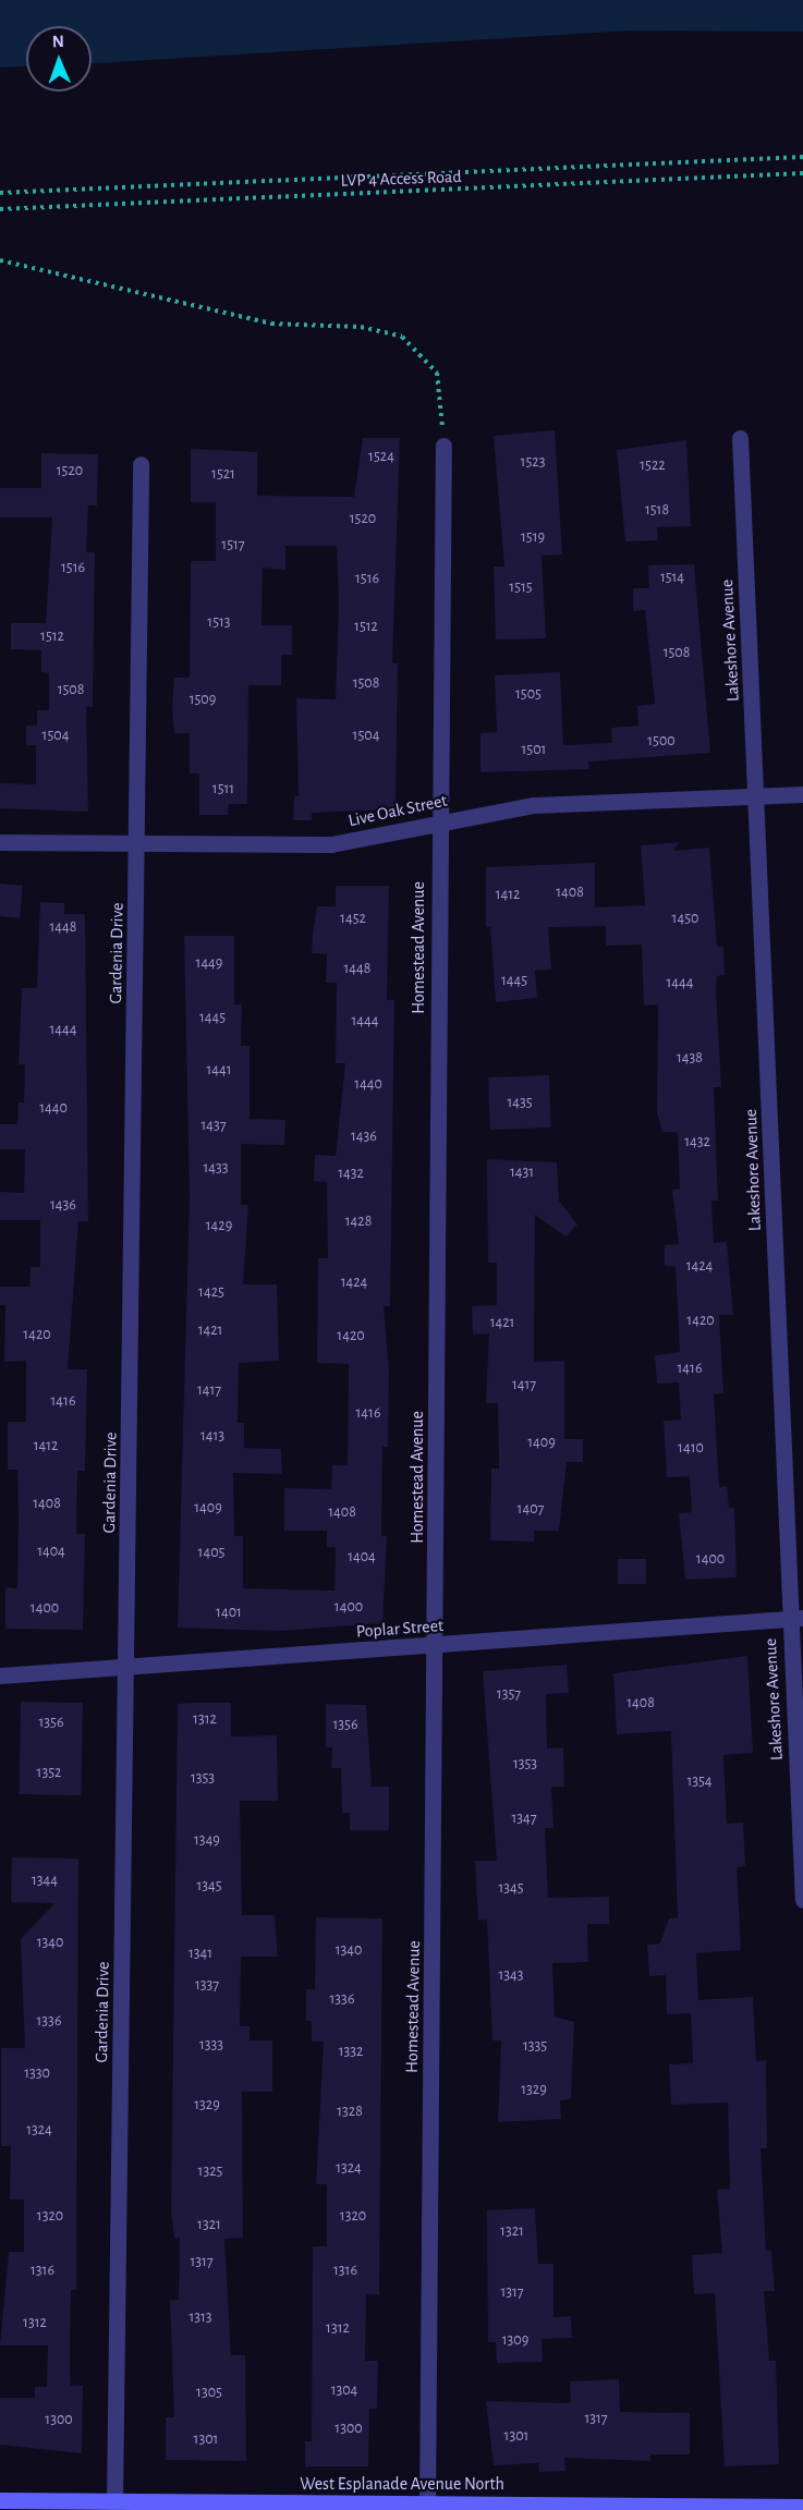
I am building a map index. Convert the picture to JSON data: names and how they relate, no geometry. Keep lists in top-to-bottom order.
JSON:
{
  "streets": {
    "main road": ["West Esplanade Avenue North"],
    "street": [
      "Lakeshore Avenue",
      "Live Oak Street",
      "Homestead Avenue",
      "Gardenia Drive",
      "Poplar Street"
    ],
    "path": ["LVP 4 Access Road"]
  },
  "crossings": [
    ["Lakeshore Avenue", "Live Oak Street"],
    ["Lakeshore Avenue", "Poplar Street"],
    ["Live Oak Street", "Homestead Avenue"],
    ["Live Oak Street", "Gardenia Drive"],
    ["Homestead Avenue", "Poplar Street"],
    ["Homestead Avenue", "West Esplanade Avenue North"],
    ["Gardenia Drive", "Poplar Street"],
    ["Gardenia Drive", "West Esplanade Avenue North"]
  ],
  "house_numbers": [
    "1524",
    "1523",
    "1522",
    "1520",
    "1521",
    "1518",
    "1520",
    "1519",
    "1517",
    "1516",
    "1514",
    "1516",
    "1515",
    "1513",
    "1512",
    "1512",
    "1508",
    "1508",
    "1508",
    "1505",
    "1509",
    "1504",
    "1504",
    "1500",
    "1501",
    "1511",
    "1408",
    "1412",
    "1452",
    "1450",
    "1448",
    "1449",
    "1448",
    "1445",
    "1444",
    "1445",
    "1444",
    "1444",
    "1438",
    "1441",
    "1440",
    "1435",
    "1440",
    "1437",
    "1436",
    "1432",
    "1433",
    "1431",
    "1432",
    "1436",
    "1428",
    "1429",
    "1424",
    "1424",
    "1425",
    "1420",
    "1421",
    "1421",
    "1420",
    "1420",
    "1416",
    "1417",
    "1417",
    "1416",
    "1416",
    "1413",
    "1409",
    "1412",
    "1410",
    "1408",
    "1409",
    "1407",
    "1408",
    "1404",
    "1405",
    "1404",
    "1400",
    "1400",
    "1400",
    "1401",
    "1357",
    "1408",
    "1312",
    "1356",
    "1356",
    "1353",
    "1352",
    "1353",
    "1354",
    "1347",
    "1349",
    "1344",
    "1345",
    "1345",
    "1340",
    "1340",
    "1341",
    "1343",
    "1337",
    "1336",
    "1336",
    "1333",
    "1335",
    "1332",
    "1330",
    "1329",
    "1329",
    "1328",
    "1324",
    "1324",
    "1325",
    "1320",
    "1320",
    "1321",
    "1321",
    "1317",
    "1316",
    "1316",
    "1317",
    "1313",
    "1312",
    "1312",
    "1309",
    "1304",
    "1305",
    "1317",
    "1300",
    "1300",
    "1301",
    "1301"
  ],
  "north": "top"
}
